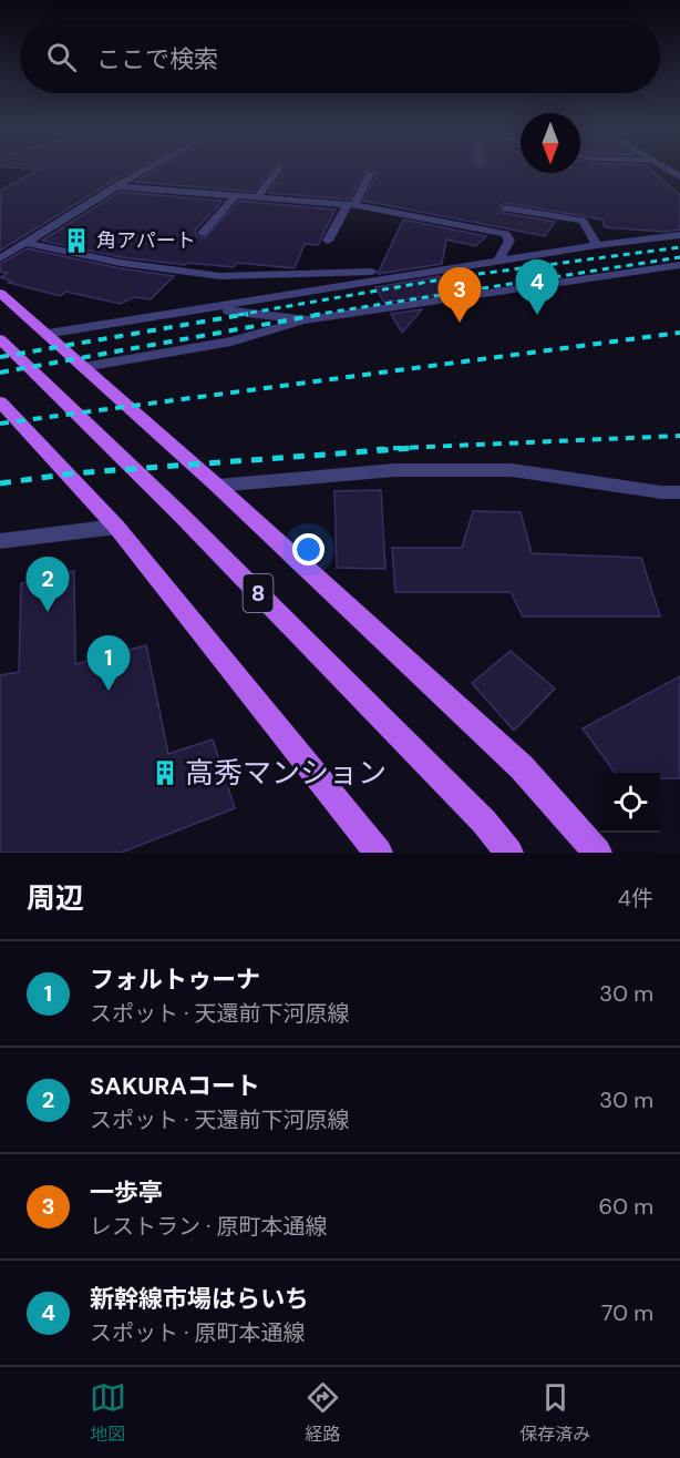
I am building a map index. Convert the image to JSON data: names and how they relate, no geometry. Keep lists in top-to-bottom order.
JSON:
{
  "streets": {
    "main road": ["8"]
  },
  "places": {
    "building": ["角アパート", "高秀マンション"]
  },
  "north": "bottom",
  "page": {
    "search": "ここで検索",
    "pins": [
      "4",
      "3",
      "2",
      "1"
    ],
    "heading": ["周辺", "4件"],
    "list": [
      {
        "mark": "1",
        "name": "フォルトゥーナ",
        "note": "スポット · 天還前下河原線",
        "value": "30 m"
      },
      {
        "mark": "2",
        "name": "SAKURAコート",
        "note": "スポット · 天還前下河原線",
        "value": "30 m"
      },
      {
        "mark": "3",
        "name": "一歩亭",
        "note": "レストラン · 原町本通線",
        "value": "60 m"
      },
      {
        "mark": "4",
        "name": "新幹線市場はらいち",
        "note": "スポット · 原町本通線",
        "value": "70 m"
      }
    ],
    "nav": ["地図", "経路", "保存済み"]
  }
}
